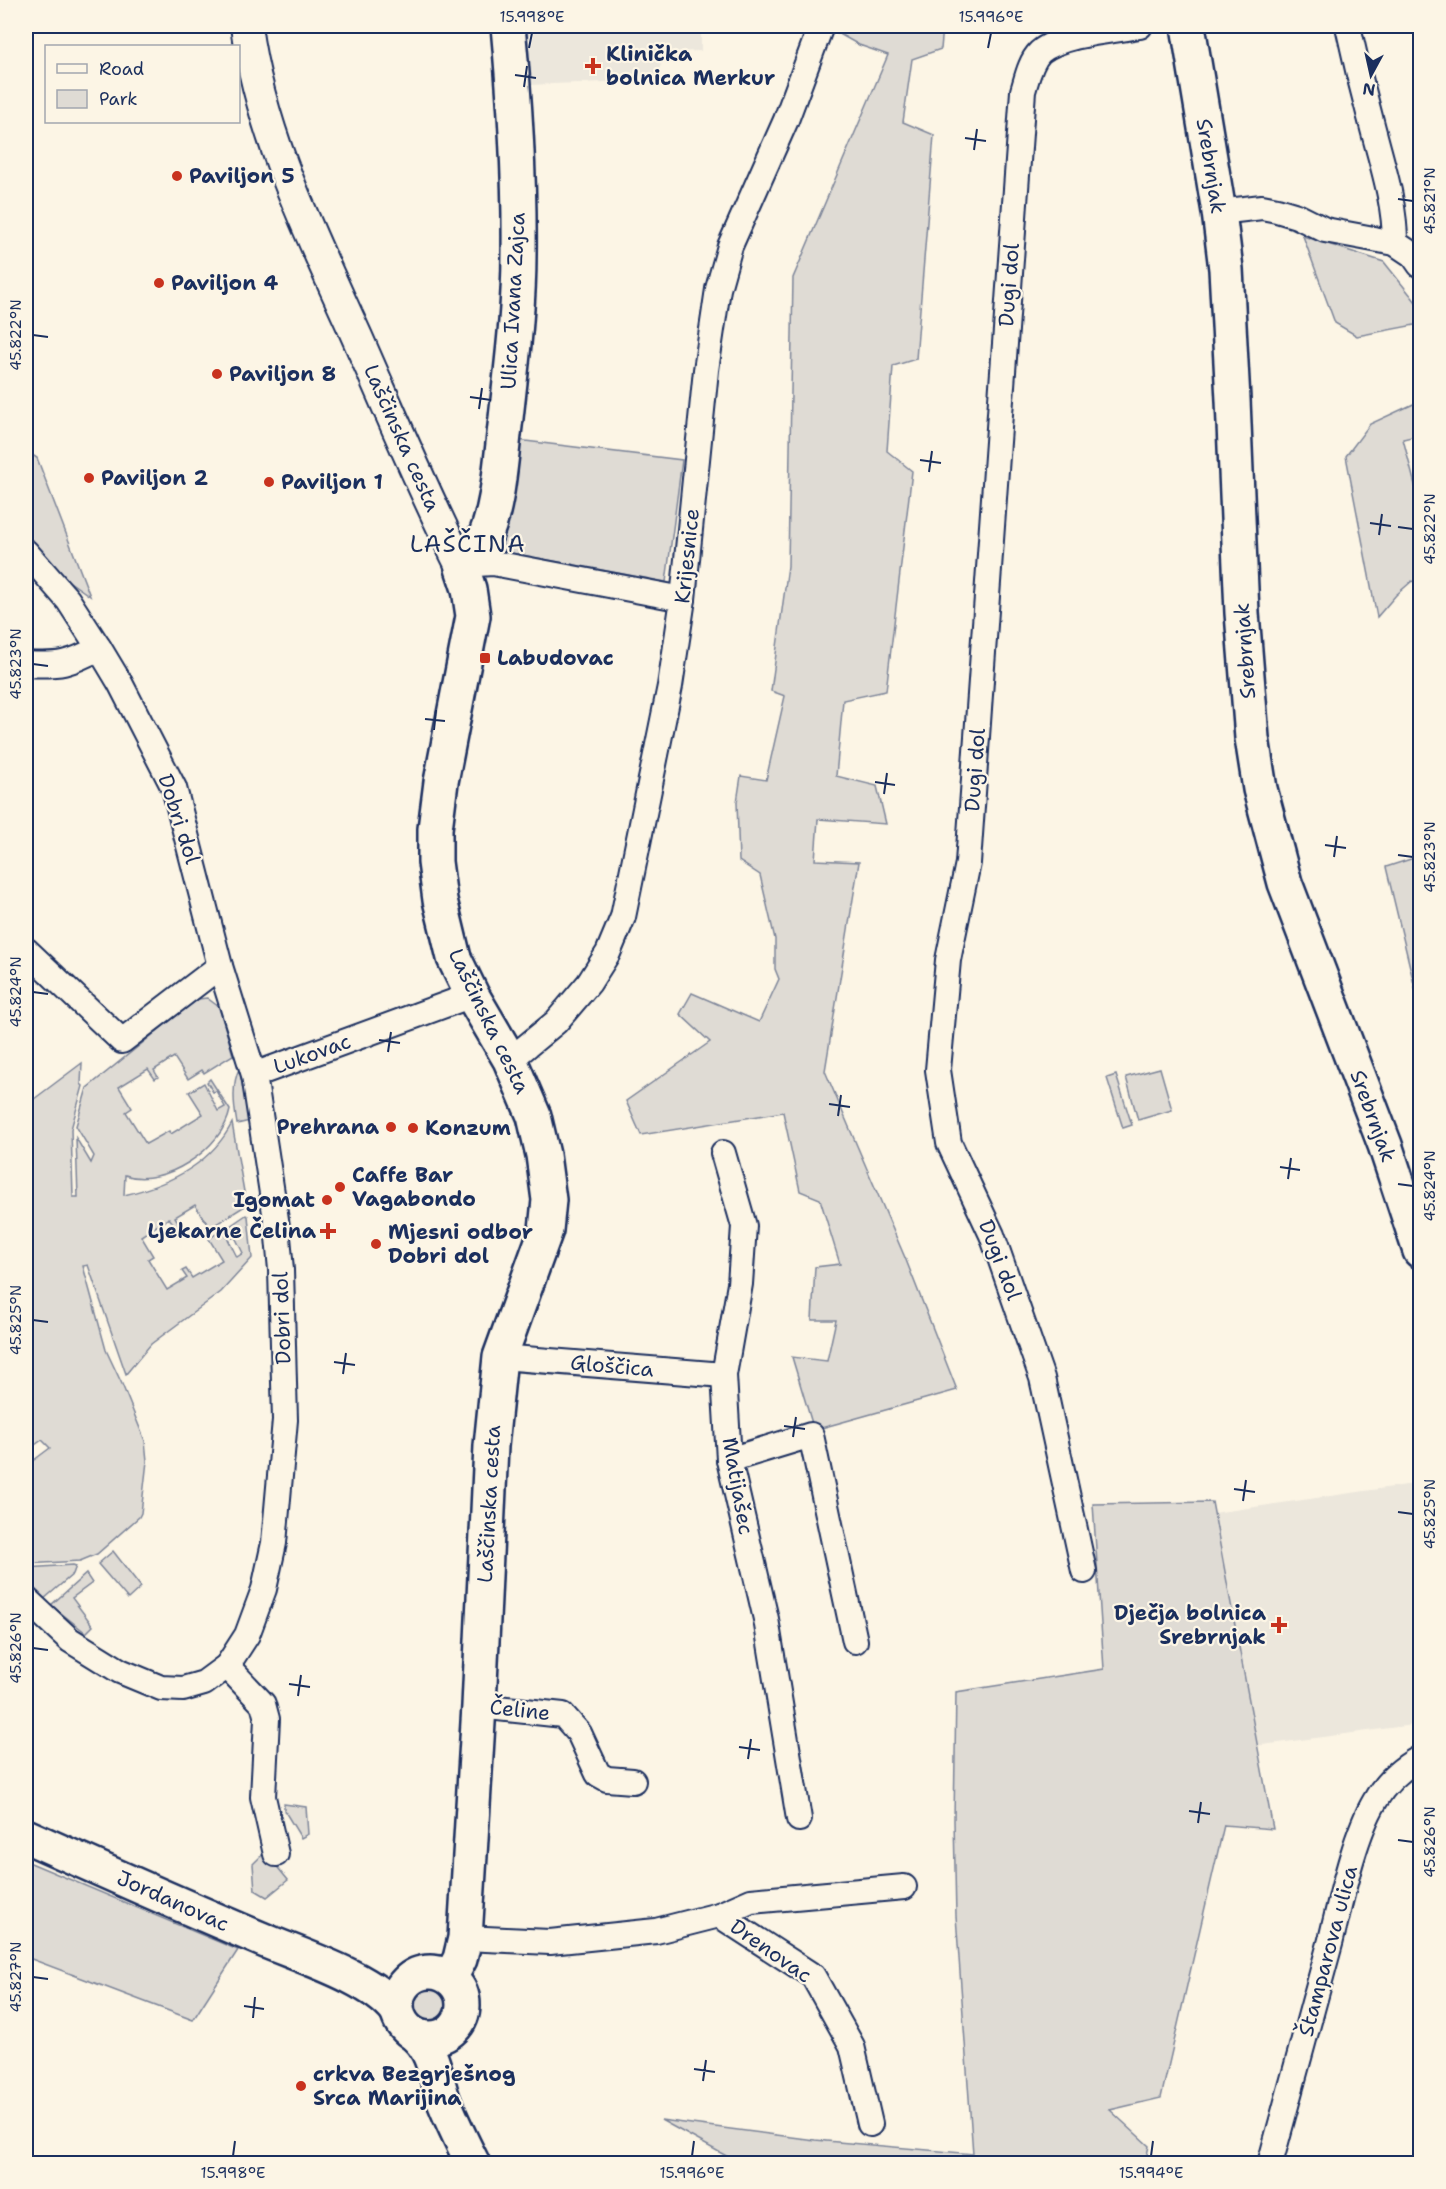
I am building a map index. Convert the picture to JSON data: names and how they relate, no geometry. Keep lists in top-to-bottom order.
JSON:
{
  "streets": {
    "main road": [
      "Srebrnjak",
      "Ulica Ivana Zajca",
      "Laščinska cesta",
      "Jordanovac"
    ],
    "street": [
      "Dugi dol",
      "Krijesnice",
      "Dobri dol",
      "Lukovac",
      "Gloščica",
      "Matijašec",
      "Čeline",
      "Drenovac",
      "Štamparova ulica"
    ]
  },
  "crossings": [
    ["Ulica Ivana Zajca", "Laščinska cesta"],
    ["Laščinska cesta", "Krijesnice"],
    ["Laščinska cesta", "Lukovac"],
    ["Laščinska cesta", "Gloščica"],
    ["Laščinska cesta", "Čeline"],
    ["Laščinska cesta", "Jordanovac"],
    ["Laščinska cesta", "Drenovac"],
    ["Dobri dol", "Lukovac"],
    ["Gloščica", "Matijašec"]
  ],
  "districts": ["LAŠČINA"],
  "places": {
    "health": ["Klinička bolnica Merkur", "Ljekarne Čelina", "Dječja bolnica Srebrnjak"],
    "other": [
      "Paviljon 5",
      "Paviljon 4",
      "Paviljon 8",
      "Paviljon 2",
      "Paviljon 1",
      "Prehrana",
      "Konzum",
      "Caffe Bar Vagabondo",
      "Igomat",
      "Mjesni odbor Dobri dol",
      "crkva Bezgrješnog Srca Marijina"
    ],
    "transit": ["Labudovac"]
  },
  "legend": ["Road", "Park"],
  "north": "bottom",
  "coordinates": [
    "15.998°E",
    "15.996°E",
    "45.821°N",
    "45.822°N",
    "45.823°N",
    "45.824°N",
    "45.825°N",
    "45.826°N",
    "45.827°N",
    "15.994°E"
  ]
}
